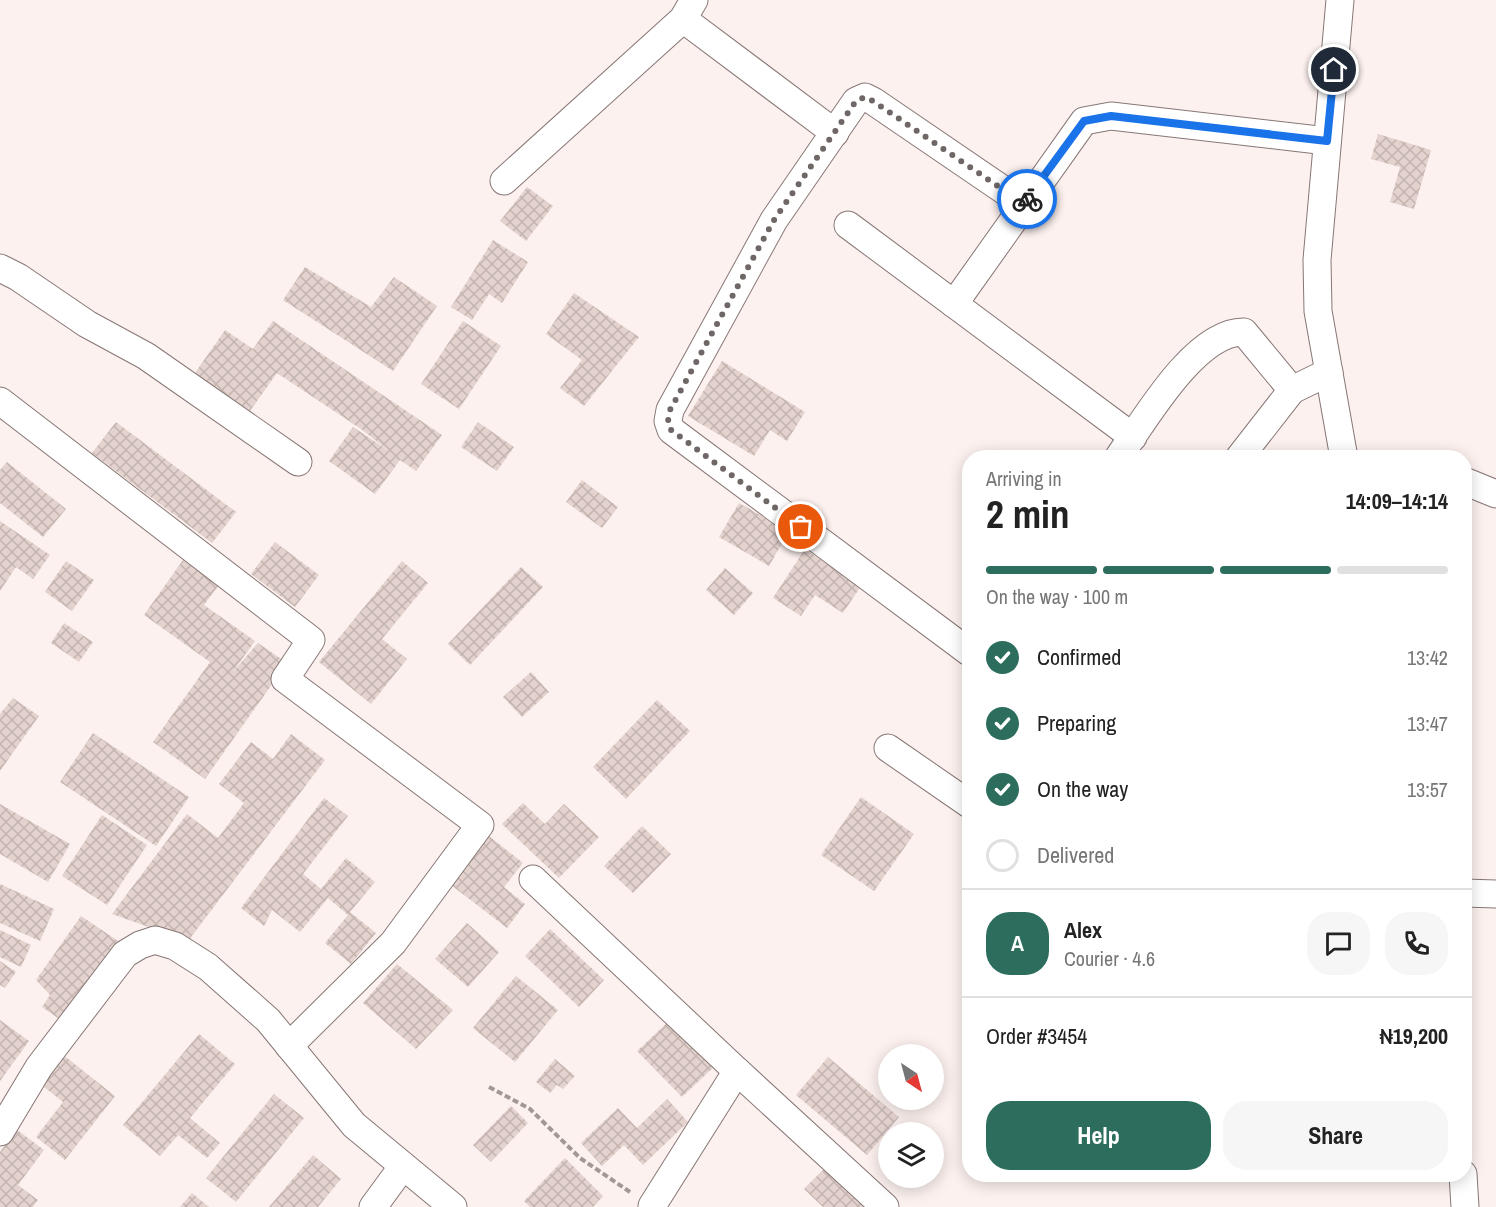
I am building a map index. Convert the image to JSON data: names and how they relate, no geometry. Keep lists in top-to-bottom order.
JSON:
{
  "north": "bottom right",
  "page": {
    "heading": ["2 min", "Arriving in", "14:09–14:14"],
    "panel": [
      "Alex",
      "Courier · 4.6",
      "Order #3454",
      "₦19,200"
    ],
    "bar": "On the way · 100 m",
    "list": [
      ["Confirmed", "13:42"],
      ["Preparing", "13:47"],
      ["On the way", "13:57"],
      "Delivered"
    ],
    "round": "A",
    "buttons": ["Help", "Share"]
  }
}
